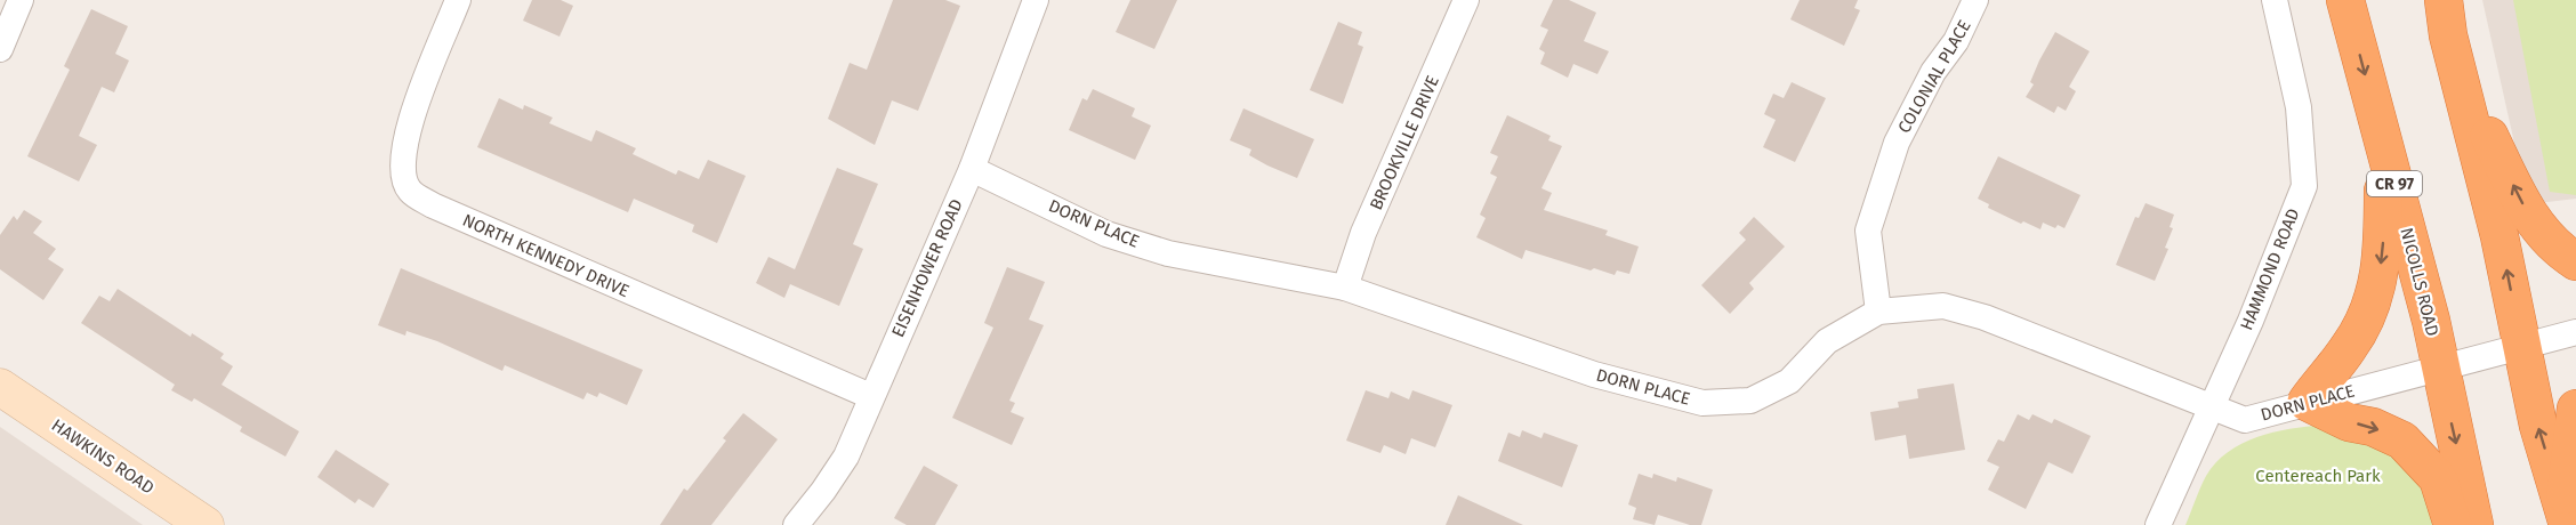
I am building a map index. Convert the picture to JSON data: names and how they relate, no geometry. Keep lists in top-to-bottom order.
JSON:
{
  "streets": {
    "highway": ["CR 97", "NICOLLS ROAD"],
    "street": [
      "COLONIAL PLACE",
      "BROOKVILLE DRIVE",
      "DORN PLACE",
      "NORTH KENNEDY DRIVE",
      "EISENHOWER ROAD",
      "HAMMOND ROAD",
      "HAWKINS ROAD"
    ]
  },
  "crossings": [
    ["COLONIAL PLACE", "DORN PLACE"],
    ["BROOKVILLE DRIVE", "DORN PLACE"],
    ["DORN PLACE", "EISENHOWER ROAD"],
    ["DORN PLACE", "HAMMOND ROAD"],
    ["DORN PLACE", "NICOLLS ROAD"],
    ["NORTH KENNEDY DRIVE", "EISENHOWER ROAD"]
  ],
  "parks": ["Centereach Park"]
}
